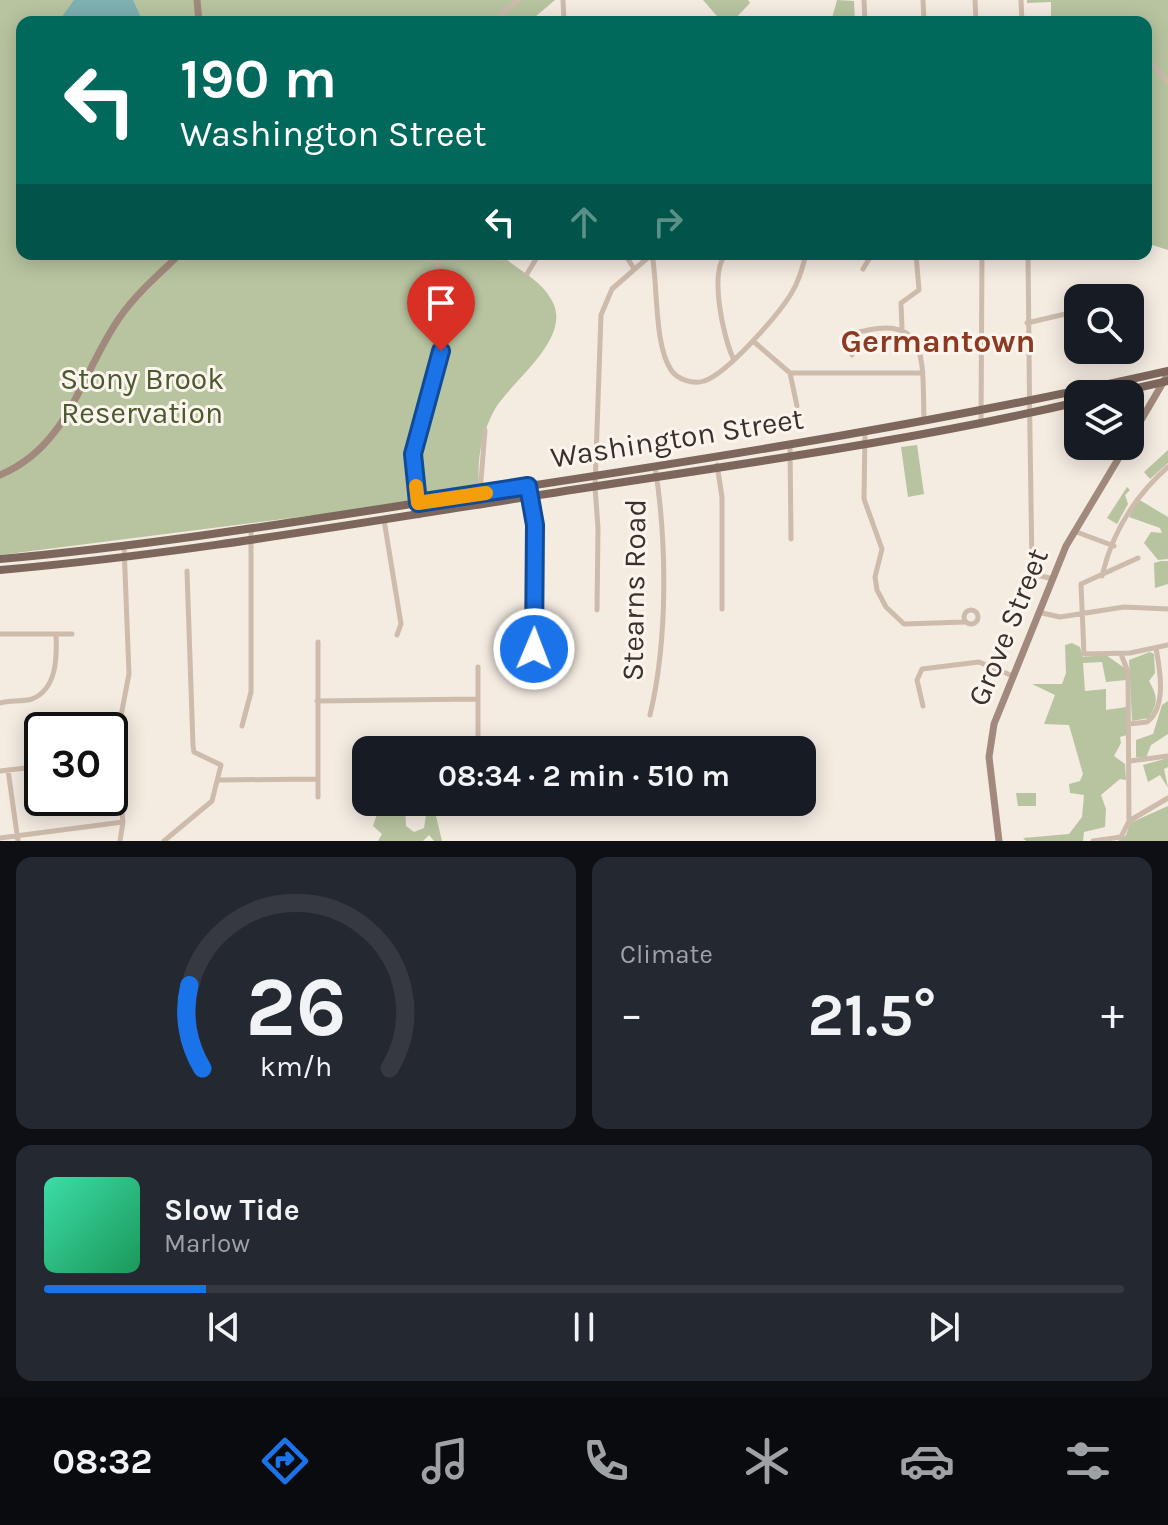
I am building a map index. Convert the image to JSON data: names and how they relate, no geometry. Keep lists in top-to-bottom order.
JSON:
{
  "streets": {
    "main road": ["Washington Street", "Grove Street"],
    "street": ["Stearns Road"]
  },
  "crossings": [
    ["Washington Street", "Stearns Road"]
  ],
  "districts": ["Germantown"],
  "parks": ["Stony Brook Reservation"],
  "page": {
    "turn": ["190 m", "Washington Street"],
    "limit": "30",
    "trip": "08:34 · 2 min · 510 m",
    "tile": "Climate",
    "heat": ["−", "21.5°", "+"],
    "song": ["Slow Tide", "Marlow"],
    "tabs": "08:32",
    "gauge": ["26", "km/h"]
  }
}
